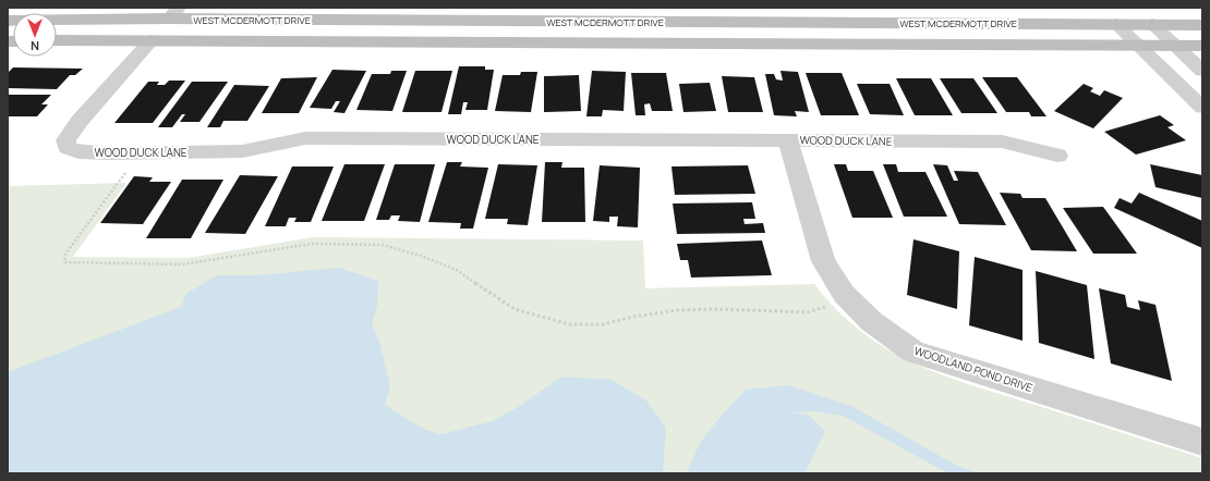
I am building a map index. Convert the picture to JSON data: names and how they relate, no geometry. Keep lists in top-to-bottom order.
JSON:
{
  "streets": {
    "main road": ["WEST MCDERMOTT DRIVE"],
    "street": ["WOOD DUCK LANE", "WOODLAND POND DRIVE"]
  },
  "crossings": [
    ["WEST MCDERMOTT DRIVE", "WOOD DUCK LANE"],
    ["WOOD DUCK LANE", "WOODLAND POND DRIVE"]
  ],
  "north": "bottom"
}
